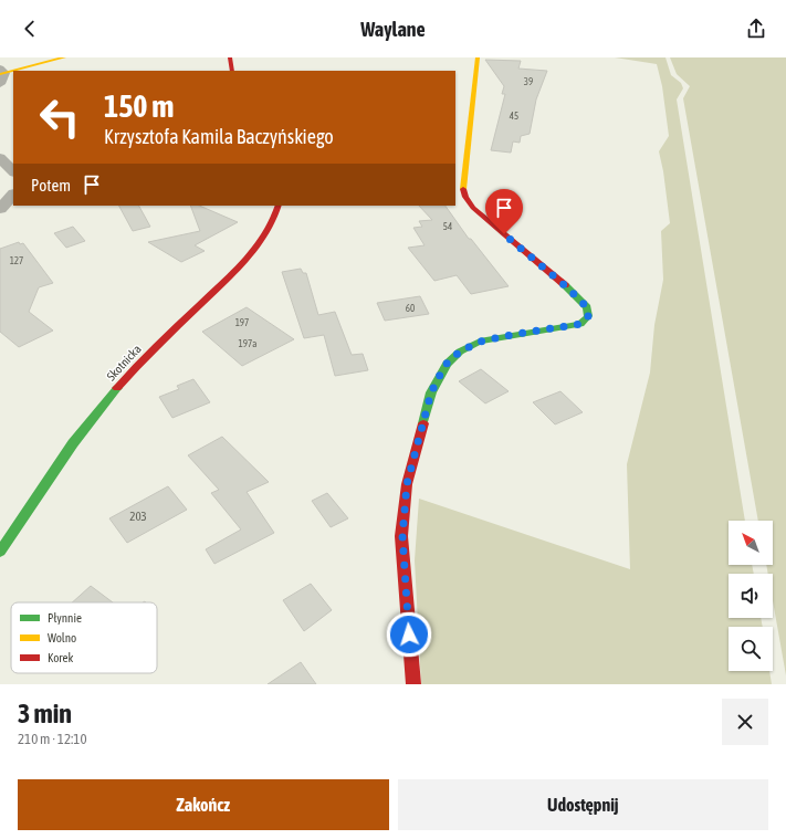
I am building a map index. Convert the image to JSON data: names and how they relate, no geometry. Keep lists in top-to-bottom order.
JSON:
{
  "streets": {
    "street": ["Skotnicka"]
  },
  "house_numbers": [
    "39",
    "45",
    "54",
    "127",
    "60",
    "197",
    "197a",
    "203"
  ],
  "legend": ["Płynnie", "Wolno", "Korek"],
  "north": "top left",
  "page": {
    "header": "Waylane",
    "turn": ["150 m", "Krzysztofa Kamila Baczyńskiego"],
    "then": "Potem",
    "heading": ["3 min", "210 m · 12:10"],
    "buttons": ["Zakończ", "Udostępnij"]
  }
}
